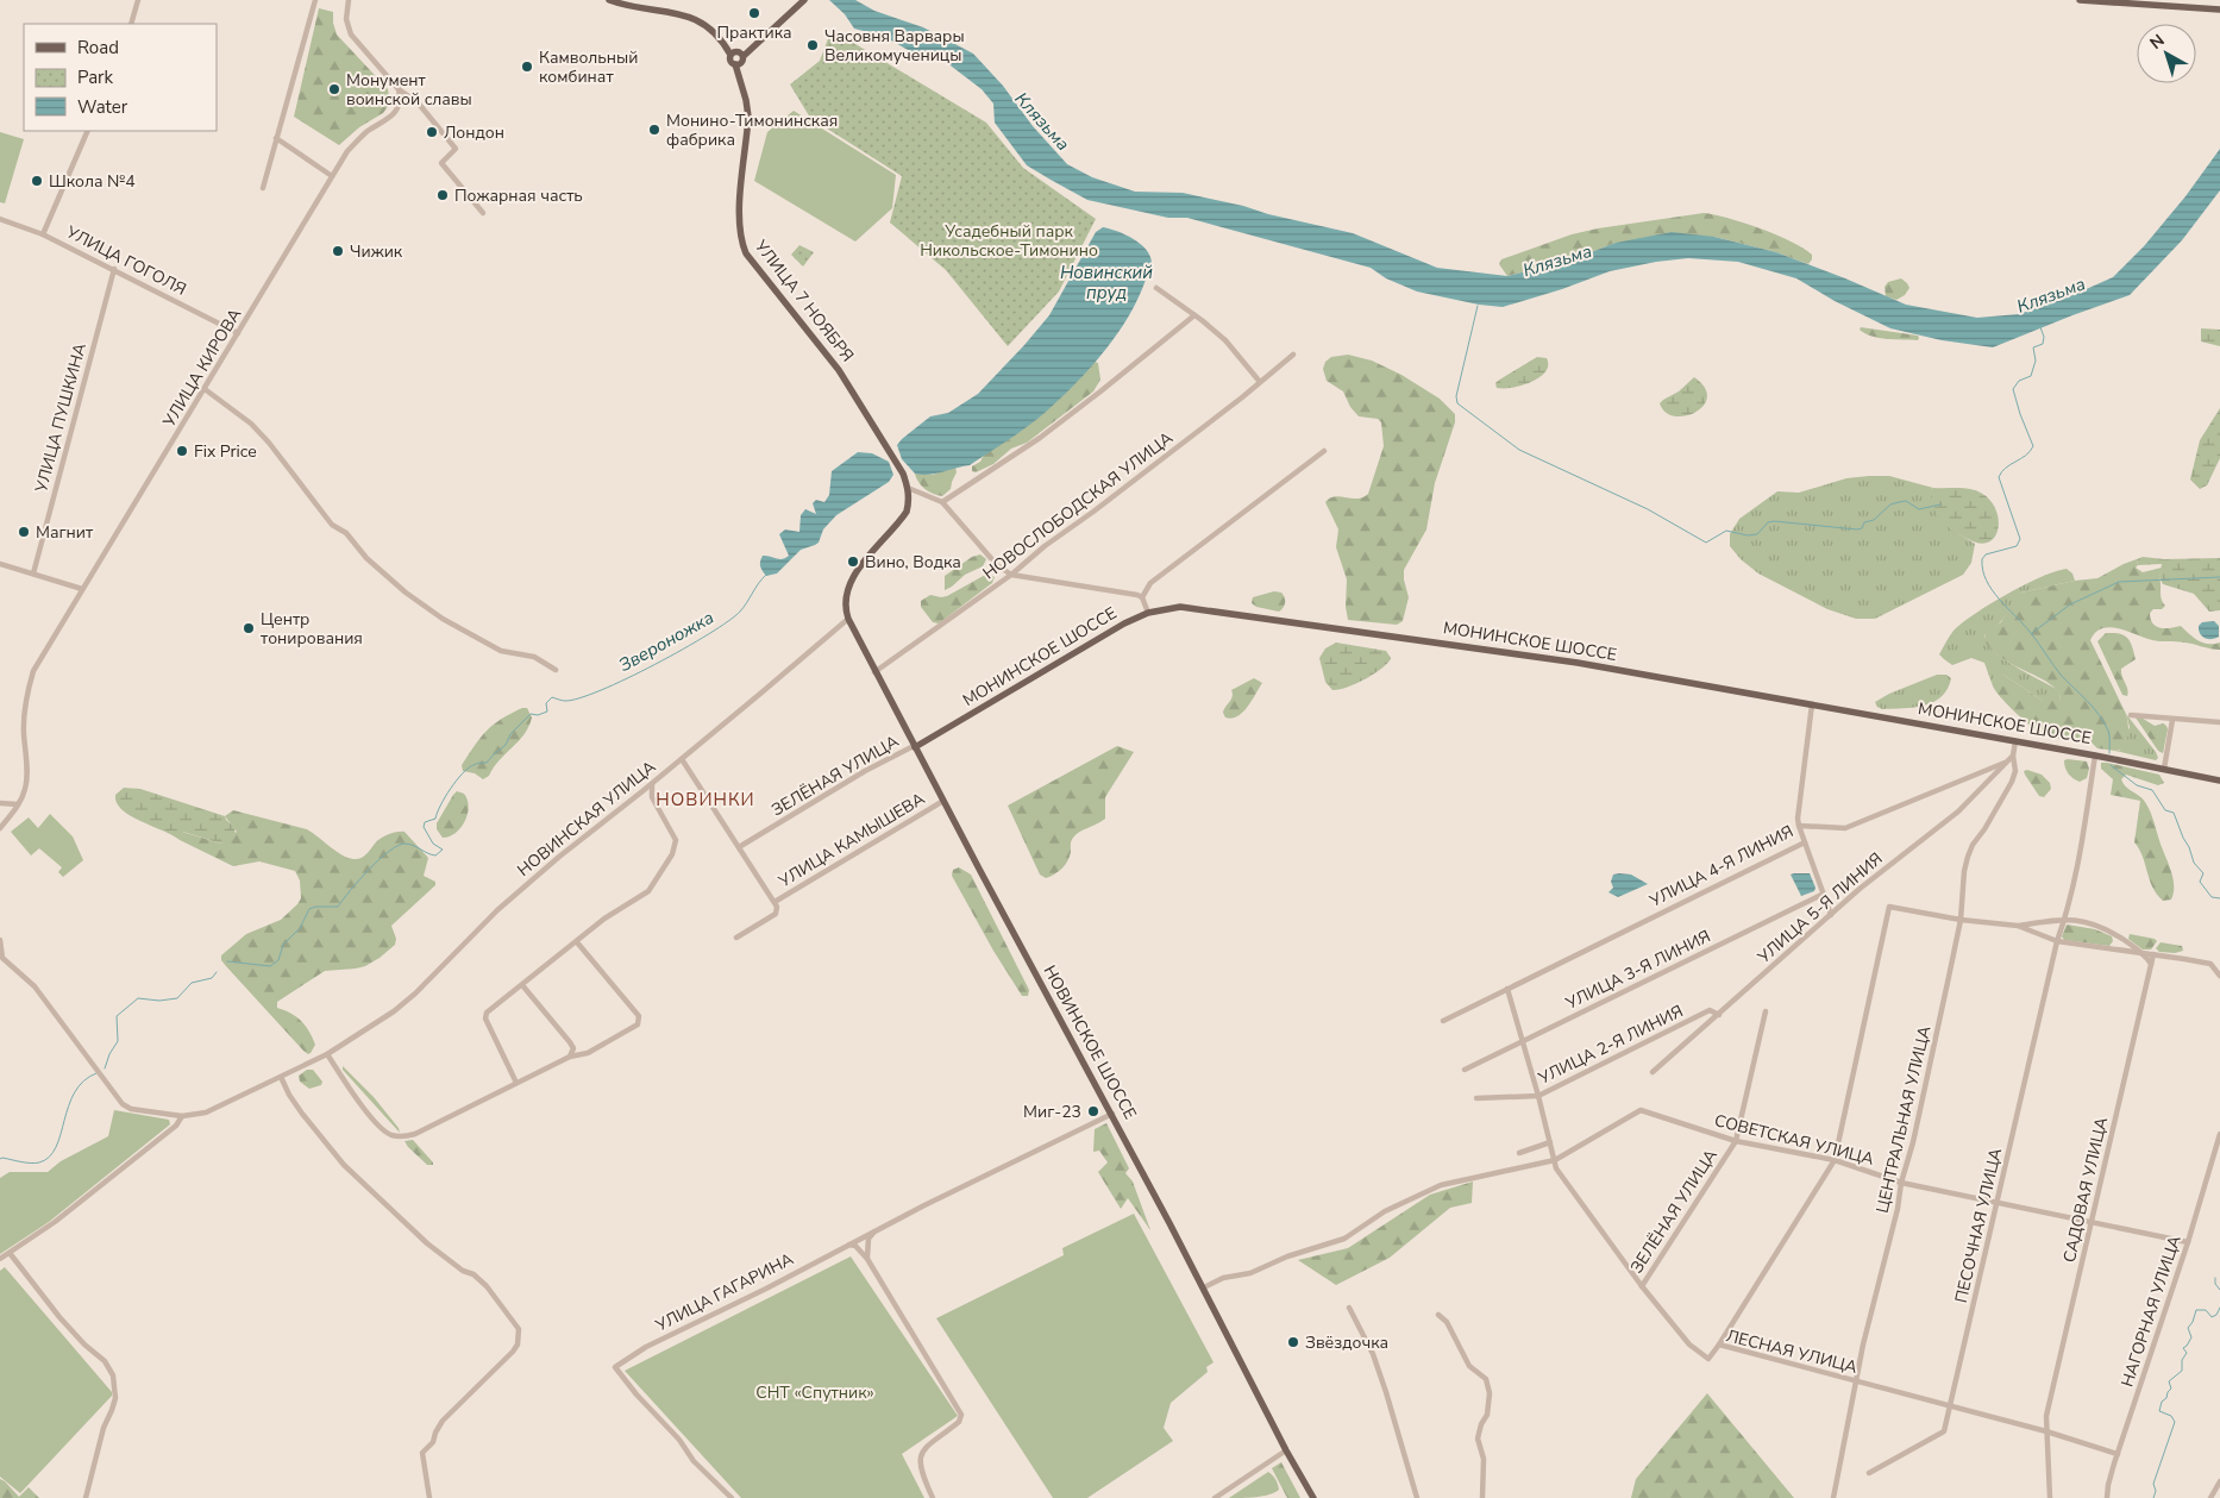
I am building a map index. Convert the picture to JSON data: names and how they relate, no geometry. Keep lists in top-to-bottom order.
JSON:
{
  "streets": {
    "main road": ["УЛИЦА 7 НОЯБРЯ", "МОНИНСКОЕ ШОССЕ", "НОВИНСКОЕ ШОССЕ"],
    "street": [
      "УЛИЦА ГОГОЛЯ",
      "УЛИЦА КИРОВА",
      "УЛИЦА ПУШКИНА",
      "НОВОСЛОБОДСКАЯ УЛИЦА",
      "ЗЕЛЁНАЯ УЛИЦА",
      "НОВИНСКАЯ УЛИЦА",
      "УЛИЦА КАМЫШЕВА",
      "УЛИЦА 4-Я ЛИНИЯ",
      "УЛИЦА 5-Я ЛИНИЯ",
      "УЛИЦА 3-Я ЛИНИЯ",
      "УЛИЦА 2-Я ЛИНИЯ",
      "ЦЕНТРАЛЬНАЯ УЛИЦА",
      "СОВЕТСКАЯ УЛИЦА",
      "САДОВАЯ УЛИЦА",
      "ПЕСОЧНАЯ УЛИЦА",
      "УЛИЦА ГАГАРИНА",
      "НАГОРНАЯ УЛИЦА",
      "ЛЕСНАЯ УЛИЦА"
    ]
  },
  "crossings": [
    ["УЛИЦА ГОГОЛЯ", "УЛИЦА КИРОВА"],
    ["УЛИЦА ГОГОЛЯ", "УЛИЦА ПУШКИНА"],
    ["УЛИЦА 7 НОЯБРЯ", "НОВИНСКОЕ ШОССЕ"],
    ["НОВОСЛОБОДСКАЯ УЛИЦА", "НОВИНСКОЕ ШОССЕ"],
    ["МОНИНСКОЕ ШОССЕ", "ЗЕЛЁНАЯ УЛИЦА"],
    ["МОНИНСКОЕ ШОССЕ", "НОВИНСКОЕ ШОССЕ"],
    ["МОНИНСКОЕ ШОССЕ", "ЦЕНТРАЛЬНАЯ УЛИЦА"],
    ["ЗЕЛЁНАЯ УЛИЦА", "НОВИНСКОЕ ШОССЕ"],
    ["ЗЕЛЁНАЯ УЛИЦА", "СОВЕТСКАЯ УЛИЦА"],
    ["ЗЕЛЁНАЯ УЛИЦА", "ЛЕСНАЯ УЛИЦА"],
    ["НОВИНСКАЯ УЛИЦА", "НОВИНСКОЕ ШОССЕ"],
    ["УЛИЦА КАМЫШЕВА", "НОВИНСКОЕ ШОССЕ"],
    ["УЛИЦА 4-Я ЛИНИЯ", "УЛИЦА 5-Я ЛИНИЯ"],
    ["УЛИЦА 4-Я ЛИНИЯ", "ЛЕСНАЯ УЛИЦА"],
    ["УЛИЦА 5-Я ЛИНИЯ", "УЛИЦА 2-Я ЛИНИЯ"],
    ["УЛИЦА 3-Я ЛИНИЯ", "ЛЕСНАЯ УЛИЦА"],
    ["НОВИНСКОЕ ШОССЕ", "УЛИЦА ГАГАРИНА"],
    ["УЛИЦА 2-Я ЛИНИЯ", "ЛЕСНАЯ УЛИЦА"],
    ["ЦЕНТРАЛЬНАЯ УЛИЦА", "СОВЕТСКАЯ УЛИЦА"],
    ["ЦЕНТРАЛЬНАЯ УЛИЦА", "ЛЕСНАЯ УЛИЦА"],
    ["СОВЕТСКАЯ УЛИЦА", "САДОВАЯ УЛИЦА"],
    ["СОВЕТСКАЯ УЛИЦА", "ПЕСОЧНАЯ УЛИЦА"],
    ["СОВЕТСКАЯ УЛИЦА", "НАГОРНАЯ УЛИЦА"],
    ["СОВЕТСКАЯ УЛИЦА", "ЛЕСНАЯ УЛИЦА"],
    ["САДОВАЯ УЛИЦА", "ЛЕСНАЯ УЛИЦА"],
    ["ПЕСОЧНАЯ УЛИЦА", "ЛЕСНАЯ УЛИЦА"],
    ["НАГОРНАЯ УЛИЦА", "ЛЕСНАЯ УЛИЦА"]
  ],
  "districts": ["НОВИНКИ"],
  "water": ["Клязьма", "Новинский пруд", "Звероножка"],
  "parks": ["Усадебный парк Никольское-Тимонино", "СНТ «Спутник»"],
  "places": [
    "Практика",
    "Часовня Варвары Великомученицы",
    "Камвольный комбинат",
    "Монумент воинской славы",
    "Монино-Тимонинская фабрика",
    "Лондон",
    "Школа №4",
    "Пожарная часть",
    "Чижик",
    "Fix Price",
    "Магнит",
    "Вино, Водка",
    "Центр тонирования",
    "Миг-23",
    "Звёздочка"
  ],
  "legend": ["Road", "Park", "Water"],
  "north": "top left"
}
